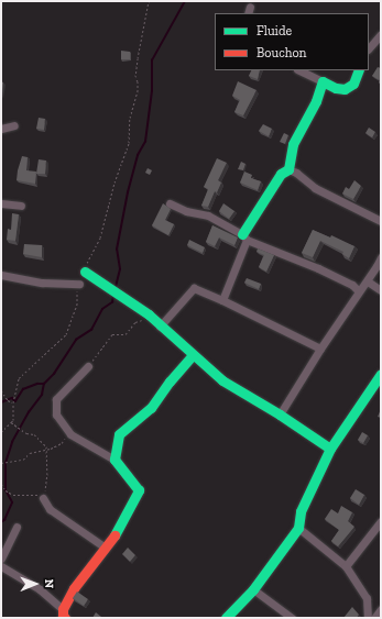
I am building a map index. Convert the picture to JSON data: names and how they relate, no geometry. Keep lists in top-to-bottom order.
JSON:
{
  "legend": ["Fluide", "Bouchon"],
  "north": "right"
}
